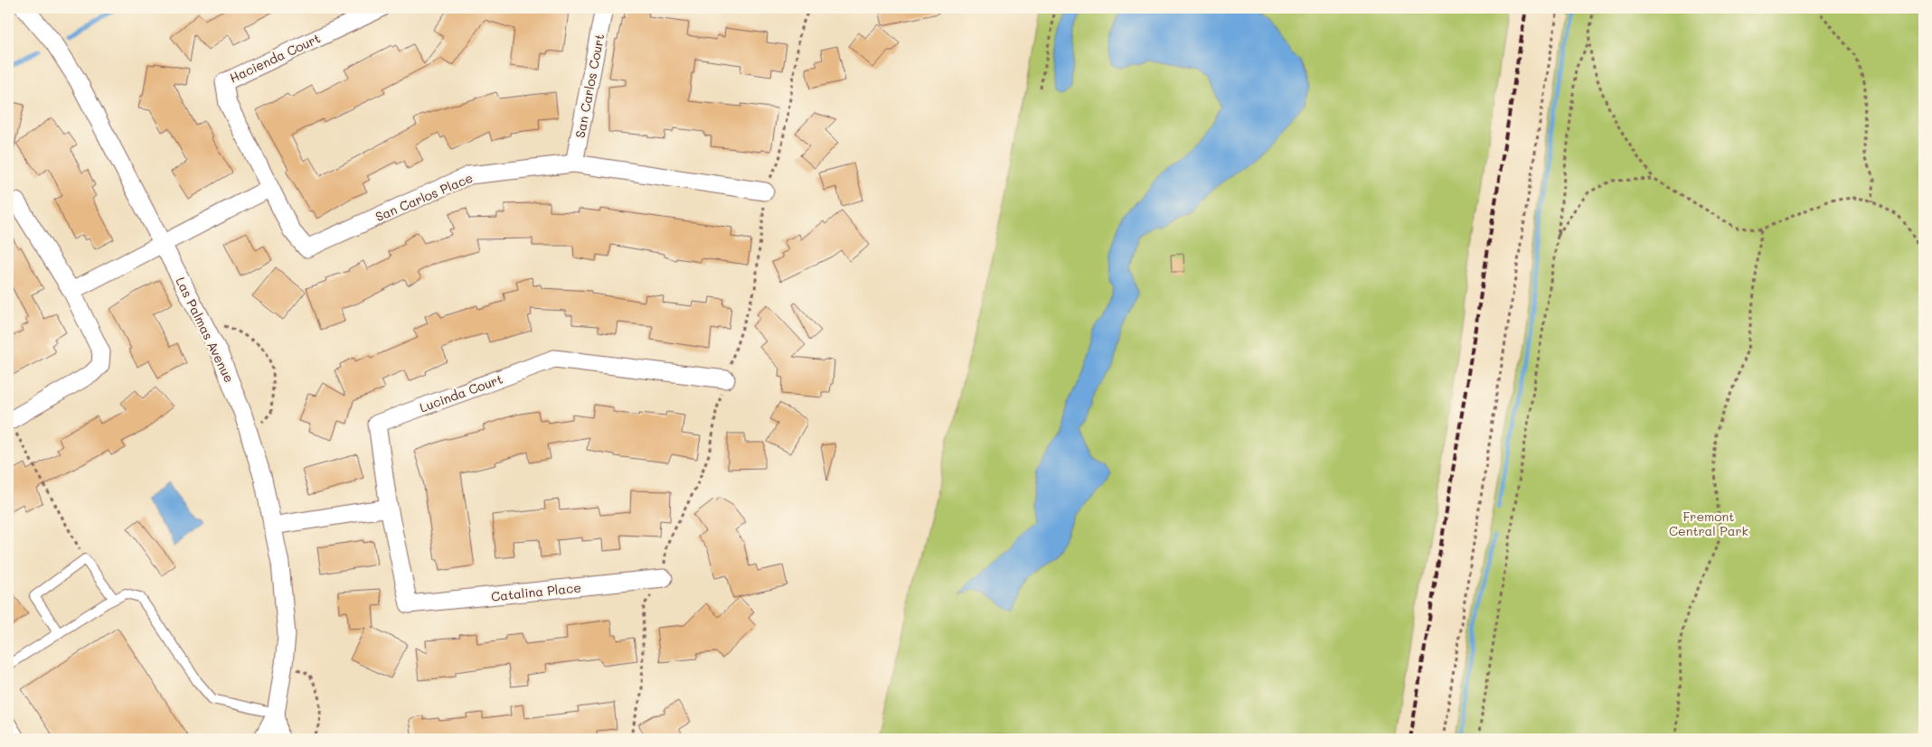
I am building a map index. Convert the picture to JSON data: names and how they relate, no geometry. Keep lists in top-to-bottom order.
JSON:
{
  "streets": {
    "street": [
      "Hacienda Court",
      "San Carlos Court",
      "San Carlos Place",
      "Las Palmas Avenue",
      "Lucinda Court",
      "Catalina Place"
    ]
  },
  "crossings": [
    ["Hacienda Court", "San Carlos Place"],
    ["San Carlos Court", "San Carlos Place"],
    ["Lucinda Court", "Catalina Place"]
  ],
  "parks": ["Fremont Central Park"]
}
